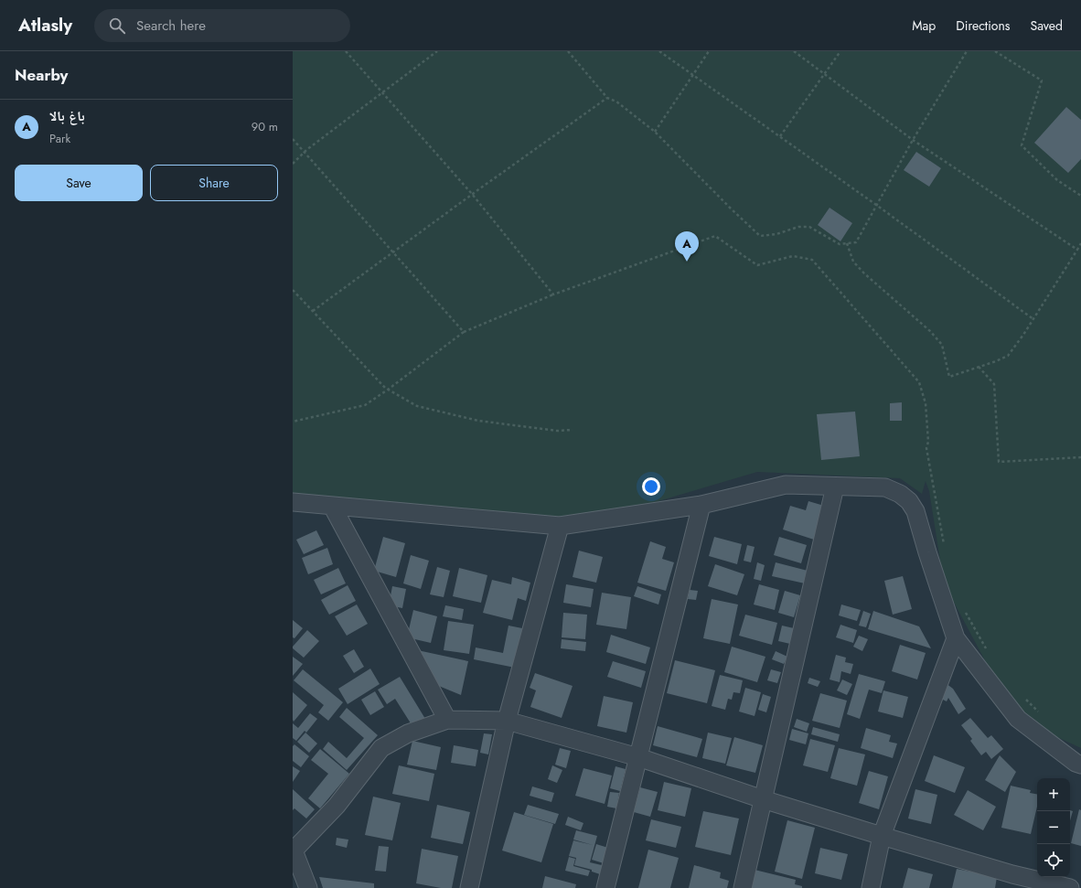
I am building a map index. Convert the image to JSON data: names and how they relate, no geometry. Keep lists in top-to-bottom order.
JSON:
{
  "page": {
    "header": "Atlasly",
    "search": "Search here",
    "nav": ["Map", "Directions", "Saved"],
    "heading": "Nearby",
    "list": [
      {
        "mark": "A",
        "name": "باغ بالا",
        "note": "Park",
        "value": "90 m"
      }
    ],
    "buttons": ["Save", "Share"],
    "pins": "A",
    "map_buttons": ["+", "−"]
  }
}
